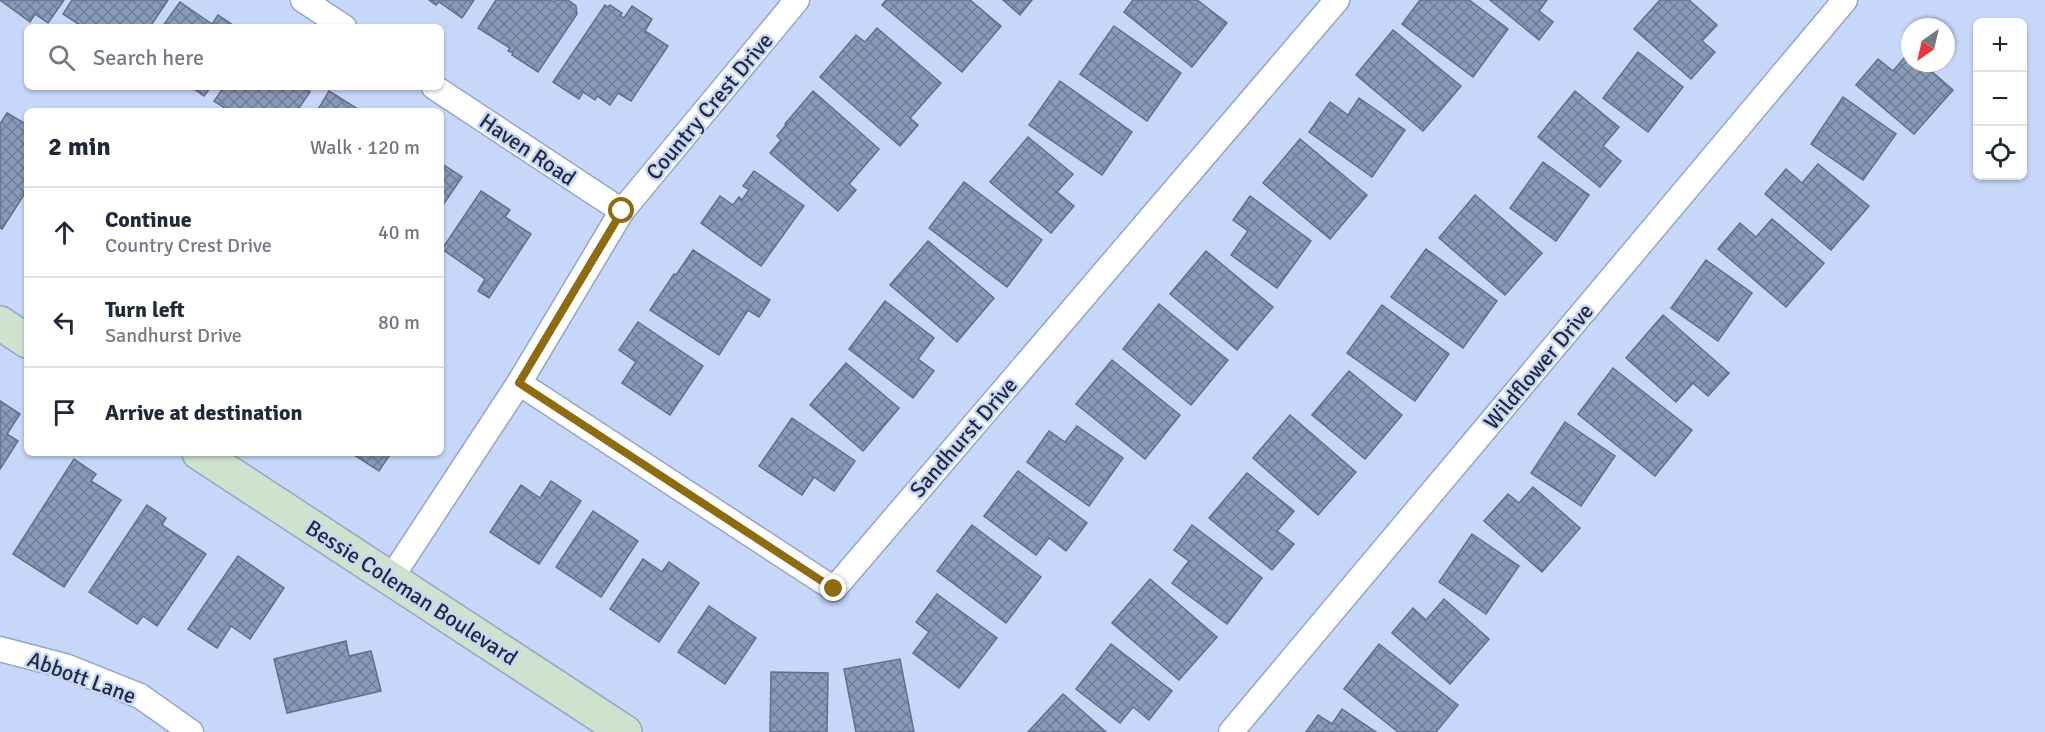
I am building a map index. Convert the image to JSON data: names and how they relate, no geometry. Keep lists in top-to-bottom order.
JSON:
{
  "streets": {
    "street": [
      "Country Crest Drive",
      "Haven Road",
      "Wildflower Drive",
      "Sandhurst Drive",
      "Bessie Coleman Boulevard",
      "Abbott Lane"
    ]
  },
  "crossings": [
    ["Country Crest Drive", "Haven Road"],
    ["Country Crest Drive", "Sandhurst Drive"],
    ["Country Crest Drive", "Bessie Coleman Boulevard"]
  ],
  "north": "bottom left",
  "page": {
    "map_buttons": ["+", "−"],
    "search": "Search here",
    "heading": ["2 min", "Walk · 120 m"],
    "list": [
      ["Continue", "Country Crest Drive", "40 m"],
      ["Turn left", "Sandhurst Drive", "80 m"],
      "Arrive at destination"
    ]
  }
}
